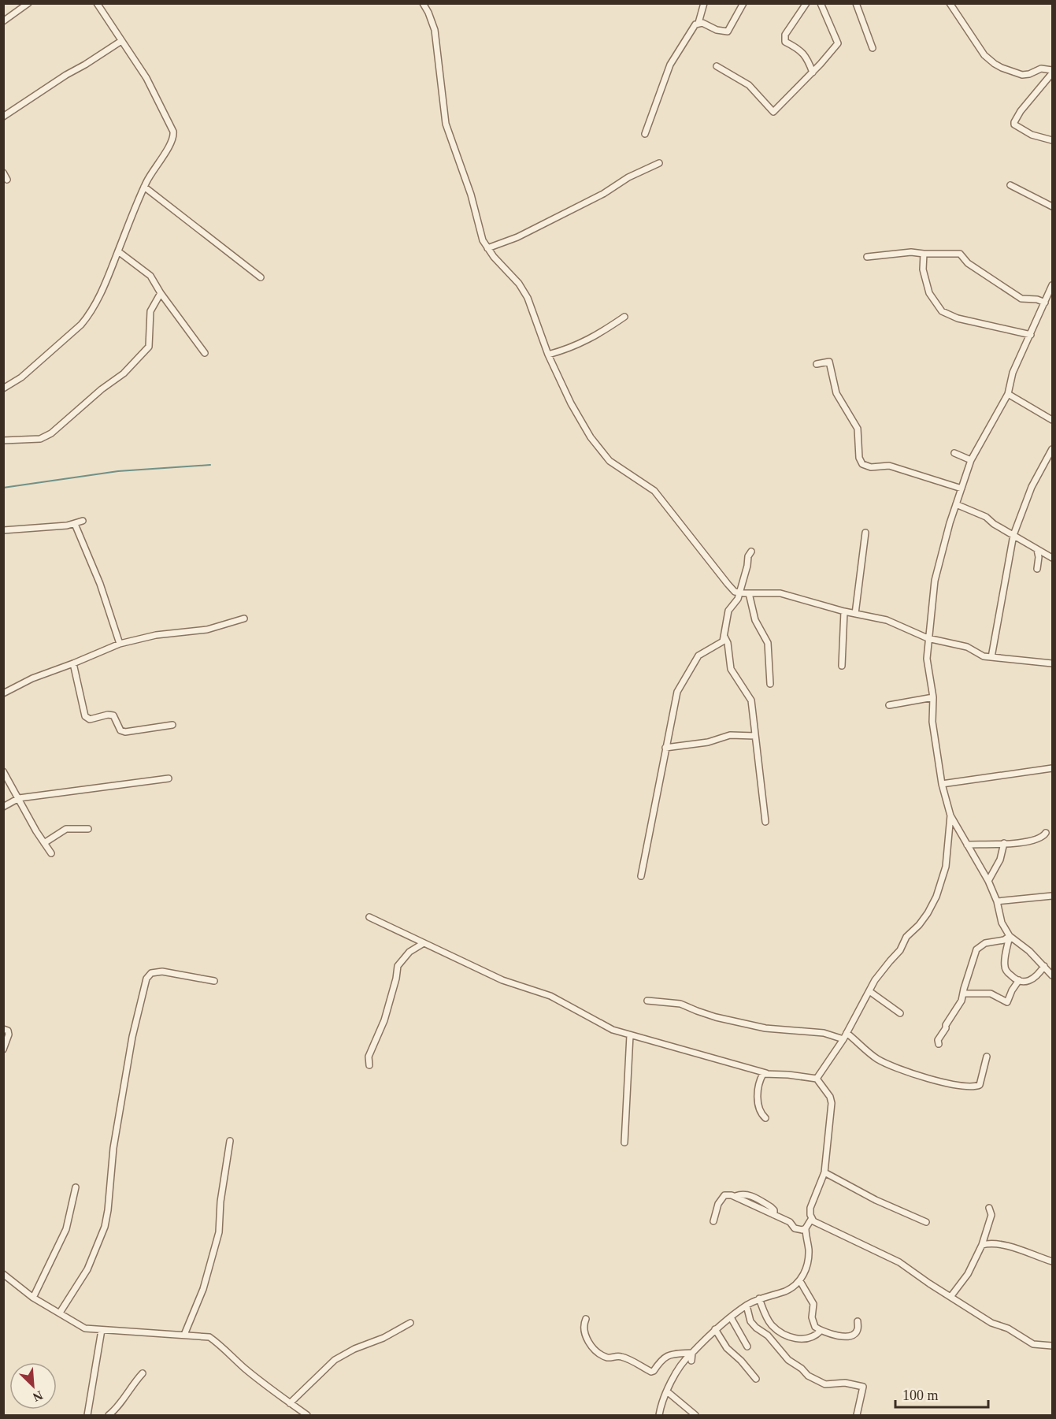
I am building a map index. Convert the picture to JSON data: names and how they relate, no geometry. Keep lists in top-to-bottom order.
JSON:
{
  "scale_bar": "100 m",
  "north": "bottom right"
}
